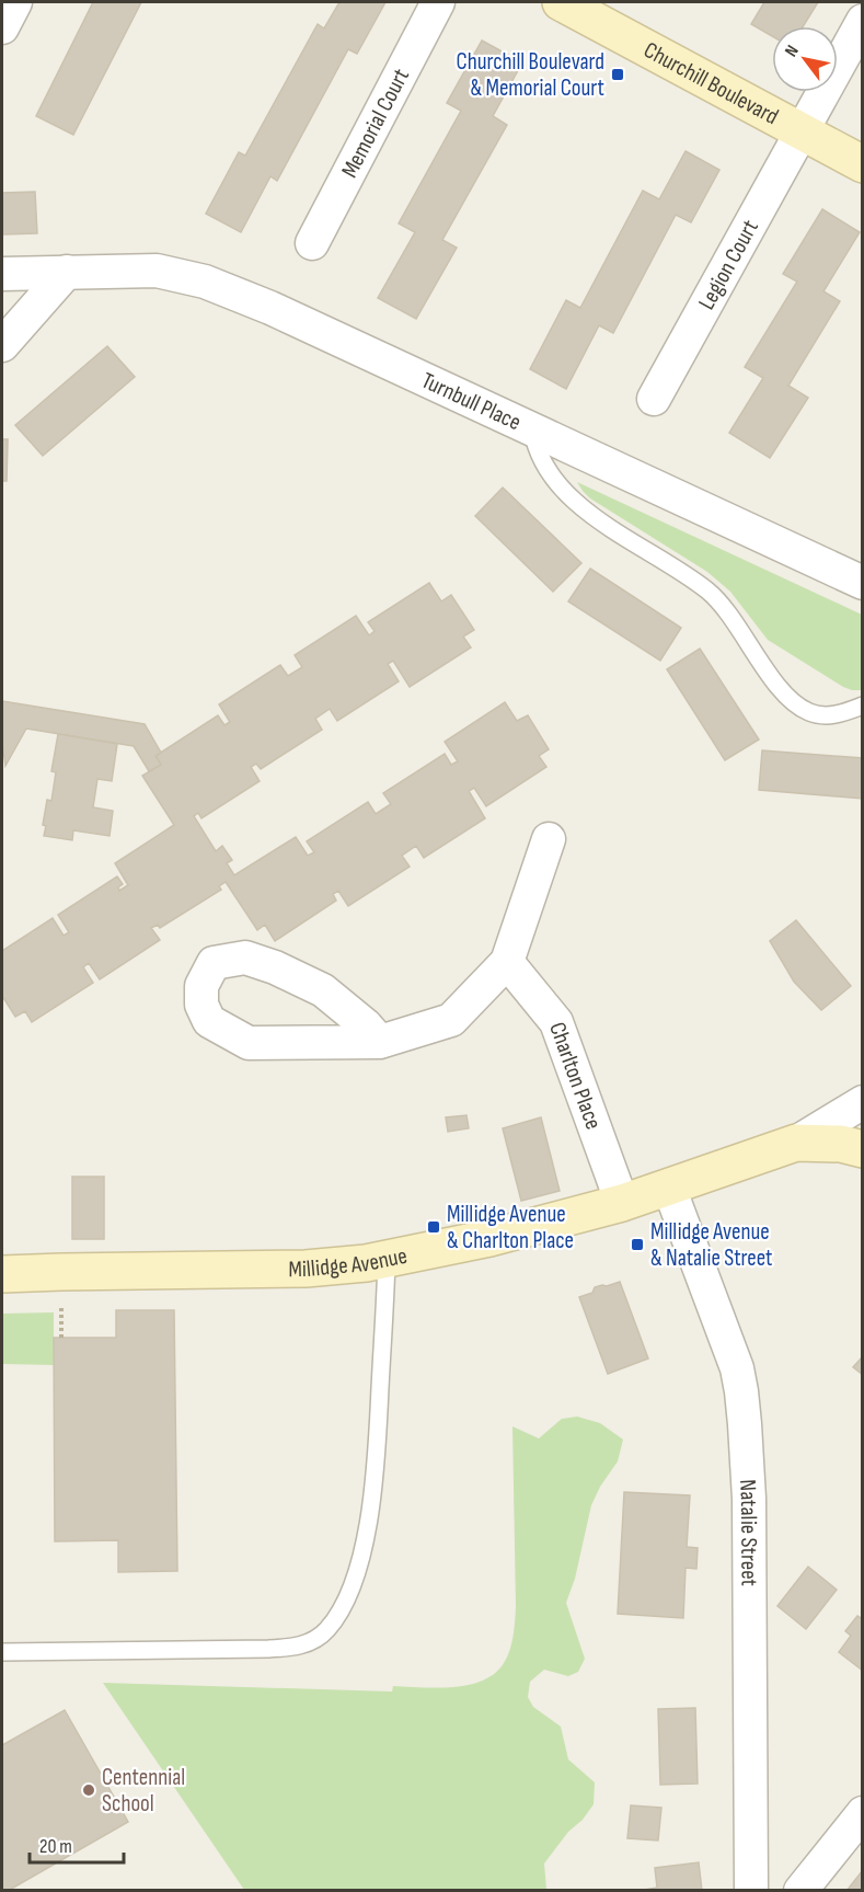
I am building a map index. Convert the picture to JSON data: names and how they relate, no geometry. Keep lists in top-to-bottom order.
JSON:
{
  "streets": {
    "street": [
      "Churchill Boulevard",
      "Memorial Court",
      "Legion Court",
      "Turnbull Place",
      "Charlton Place",
      "Millidge Avenue",
      "Natalie Street"
    ]
  },
  "crossings": [
    ["Churchill Boulevard", "Legion Court"],
    ["Charlton Place", "Millidge Avenue"],
    ["Millidge Avenue", "Natalie Street"]
  ],
  "places": {
    "transit": ["Churchill Boulevard & Memorial Court", "Millidge Avenue & Charlton Place", "Millidge Avenue & Natalie Street"],
    "other": ["Centennial School"]
  },
  "scale_bar": "20 m",
  "north": "top left"
}
